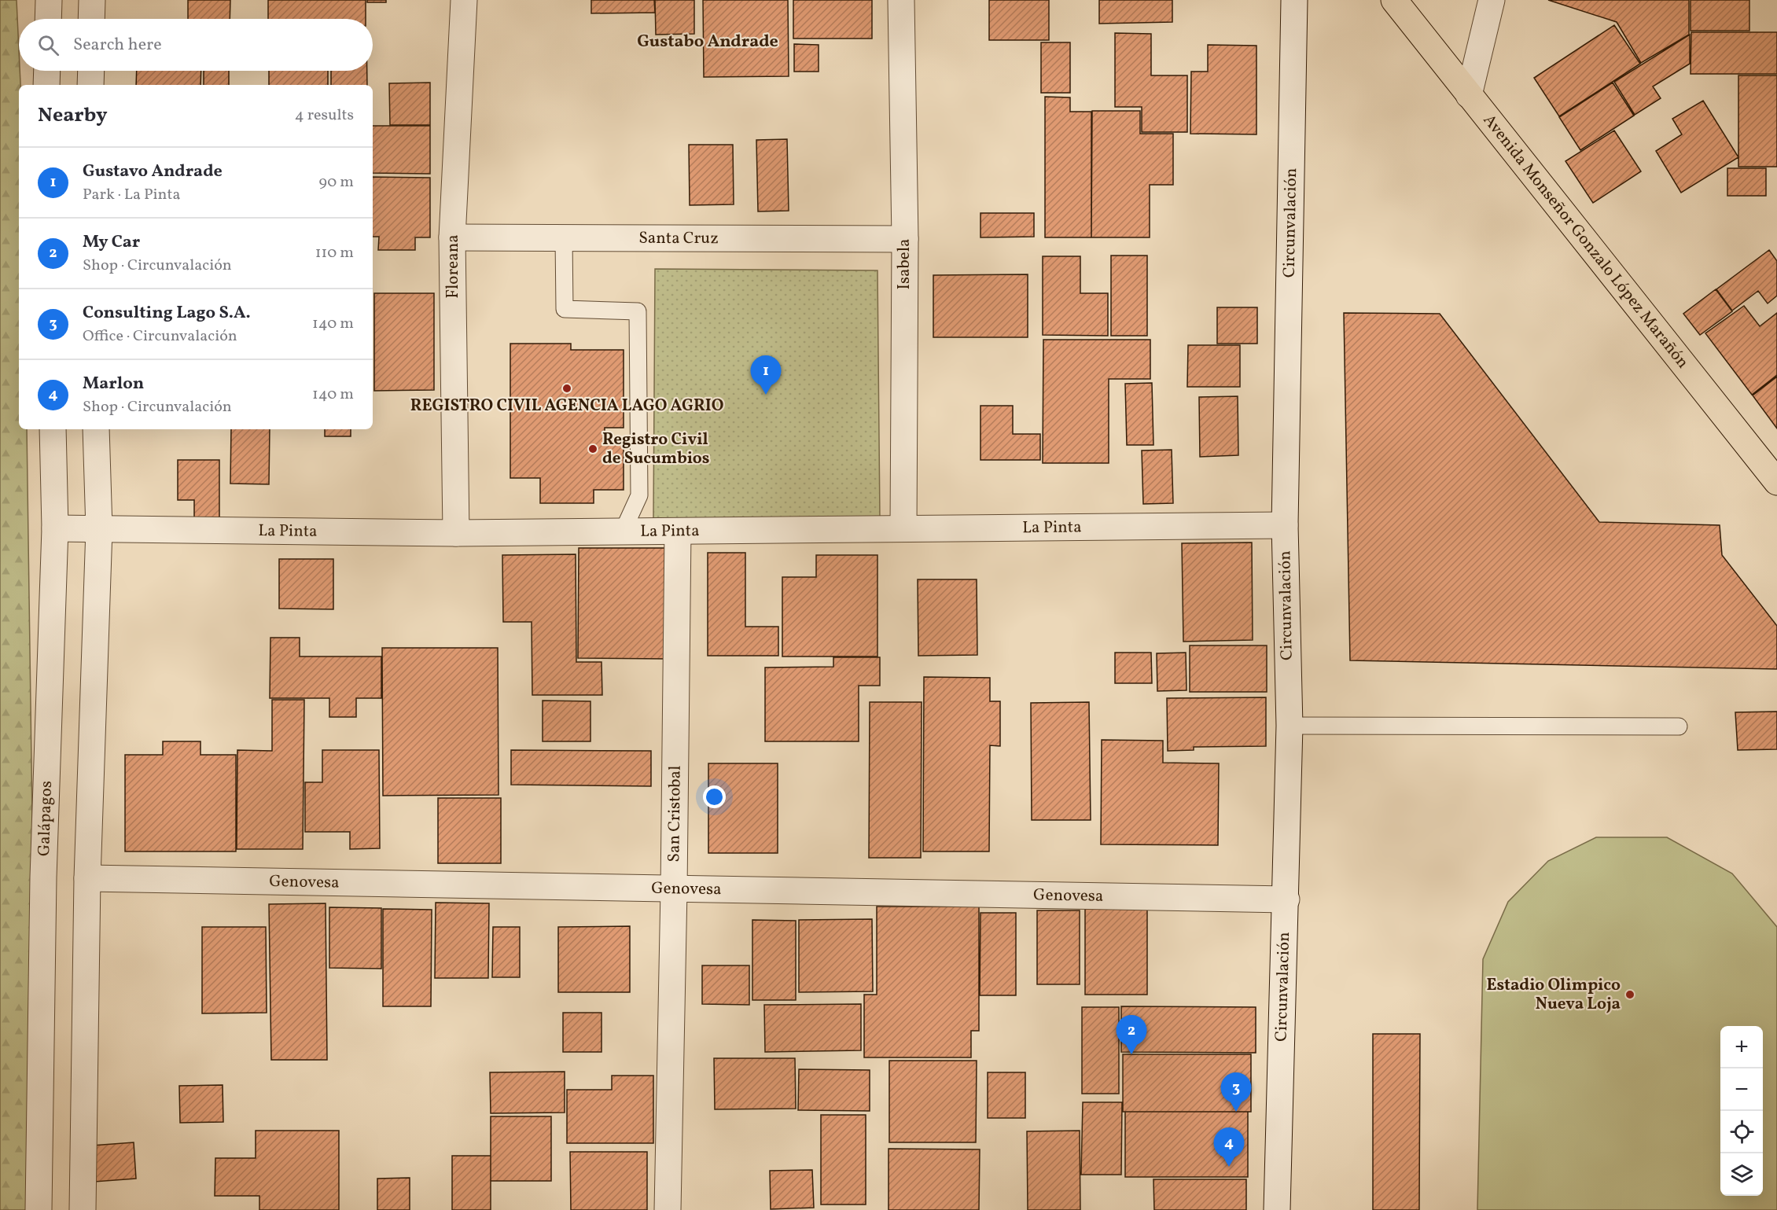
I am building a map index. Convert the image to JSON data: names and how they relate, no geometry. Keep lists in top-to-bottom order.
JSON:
{
  "streets": {
    "highway": ["Avenida Monseñor Gonzalo López Marañón"],
    "street": [
      "Circunvalación",
      "Santa Cruz",
      "Isabela",
      "Floreana",
      "La Pinta",
      "San Cristobal",
      "Galápagos",
      "Genovesa"
    ]
  },
  "crossings": [
    ["Circunvalación", "La Pinta"],
    ["Circunvalación", "Genovesa"],
    ["Santa Cruz", "Isabela"],
    ["Santa Cruz", "Floreana"],
    ["Isabela", "La Pinta"],
    ["Floreana", "La Pinta"],
    ["La Pinta", "San Cristobal"],
    ["La Pinta", "Galápagos"],
    ["San Cristobal", "Genovesa"]
  ],
  "districts": ["Gustabo Andrade"],
  "places": ["REGISTRO CIVIL AGENCIA LAGO AGRIO", "Registro Civil de Sucumbios", "Estadio Olimpico Nueva Loja"],
  "page": {
    "search": "Search here",
    "heading": ["Nearby", "4 results"],
    "list": [
      {
        "mark": "1",
        "name": "Gustavo Andrade",
        "note": "Park · La Pinta",
        "value": "90 m"
      },
      {
        "mark": "2",
        "name": "My Car",
        "note": "Shop · Circunvalación",
        "value": "110 m"
      },
      {
        "mark": "3",
        "name": "Consulting Lago S.A.",
        "note": "Office · Circunvalación",
        "value": "140 m"
      },
      {
        "mark": "4",
        "name": "Marlon",
        "note": "Shop · Circunvalación",
        "value": "140 m"
      }
    ],
    "pins": [
      "1",
      "2",
      "3",
      "4"
    ],
    "map_buttons": ["+", "−"]
  }
}
